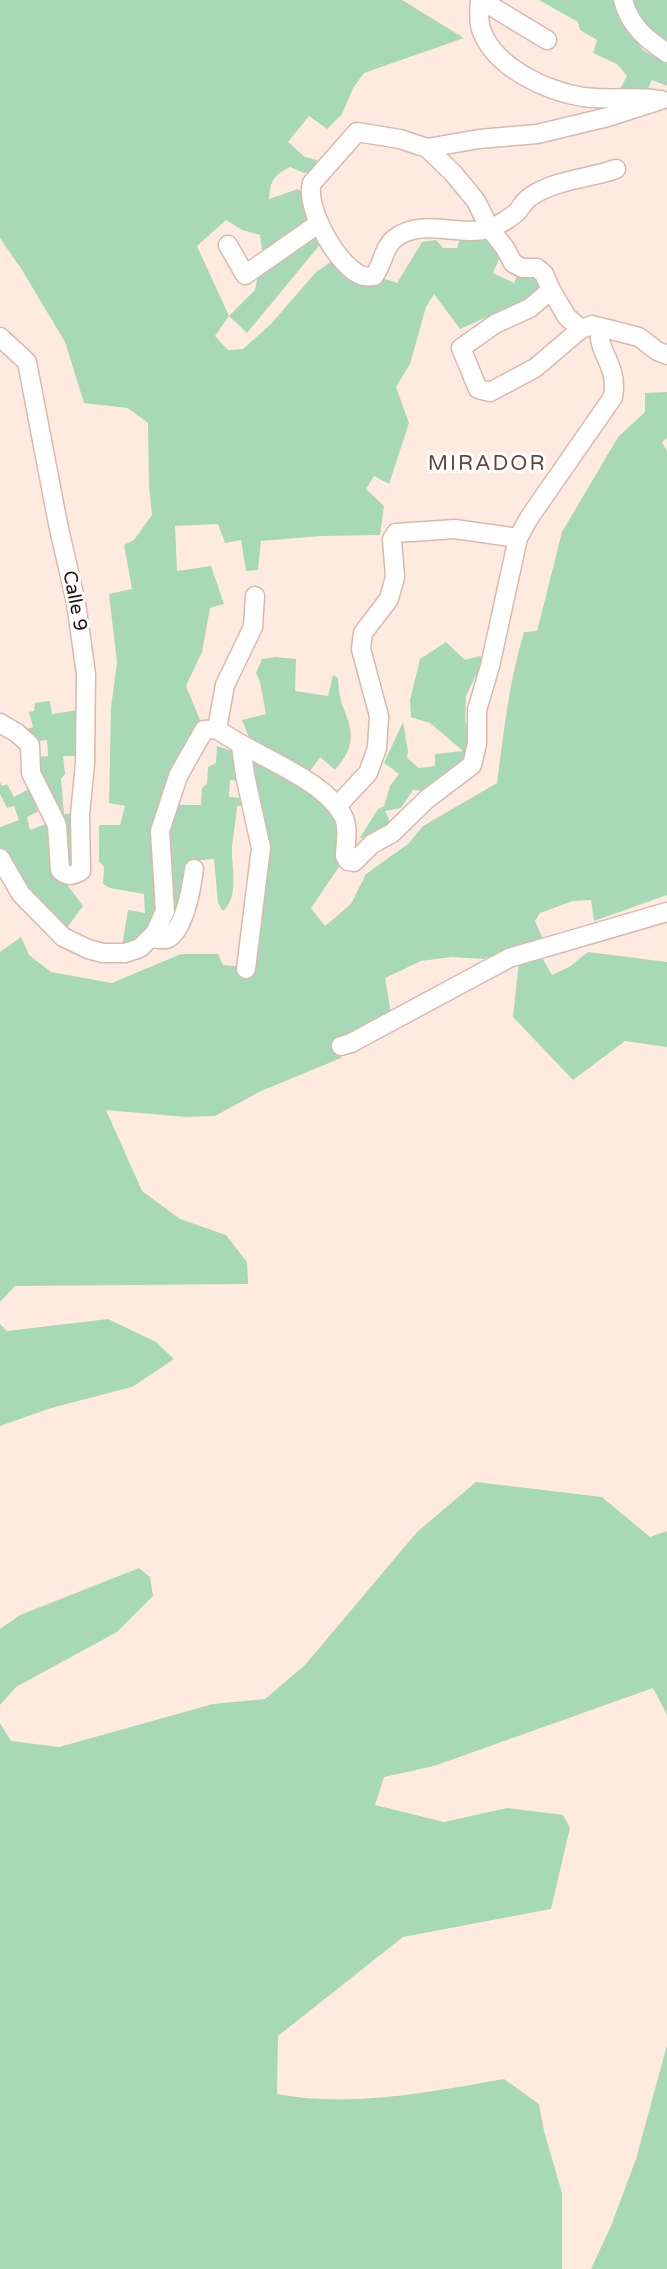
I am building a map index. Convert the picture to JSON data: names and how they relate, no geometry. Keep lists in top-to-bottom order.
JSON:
{
  "streets": {
    "street": ["Calle 9"]
  },
  "districts": ["MIRADOR"]
}
